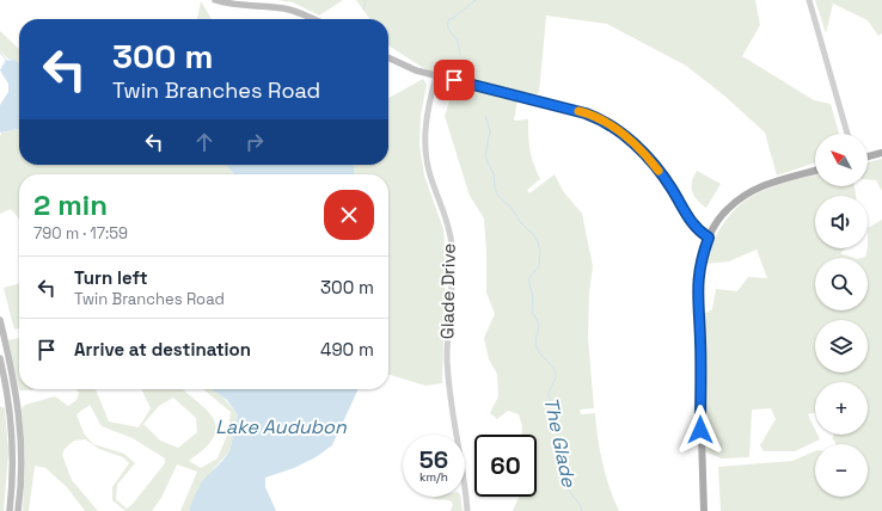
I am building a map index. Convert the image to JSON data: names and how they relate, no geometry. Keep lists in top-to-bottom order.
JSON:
{
  "streets": {
    "street": ["Glade Drive"]
  },
  "water": ["Lake Audubon", "The Glade"],
  "north": "top left",
  "page": {
    "turn": ["300 m", "Twin Branches Road"],
    "map_buttons": ["+", "−"],
    "heading": ["2 min", "790 m · 17:59"],
    "list": [
      {
        "name": "Turn left",
        "note": "Twin Branches Road",
        "value": "300 m"
      },
      {
        "name": "Arrive at destination",
        "value": "490 m"
      }
    ],
    "speed": "56 km/h",
    "limit": "60"
  }
}
